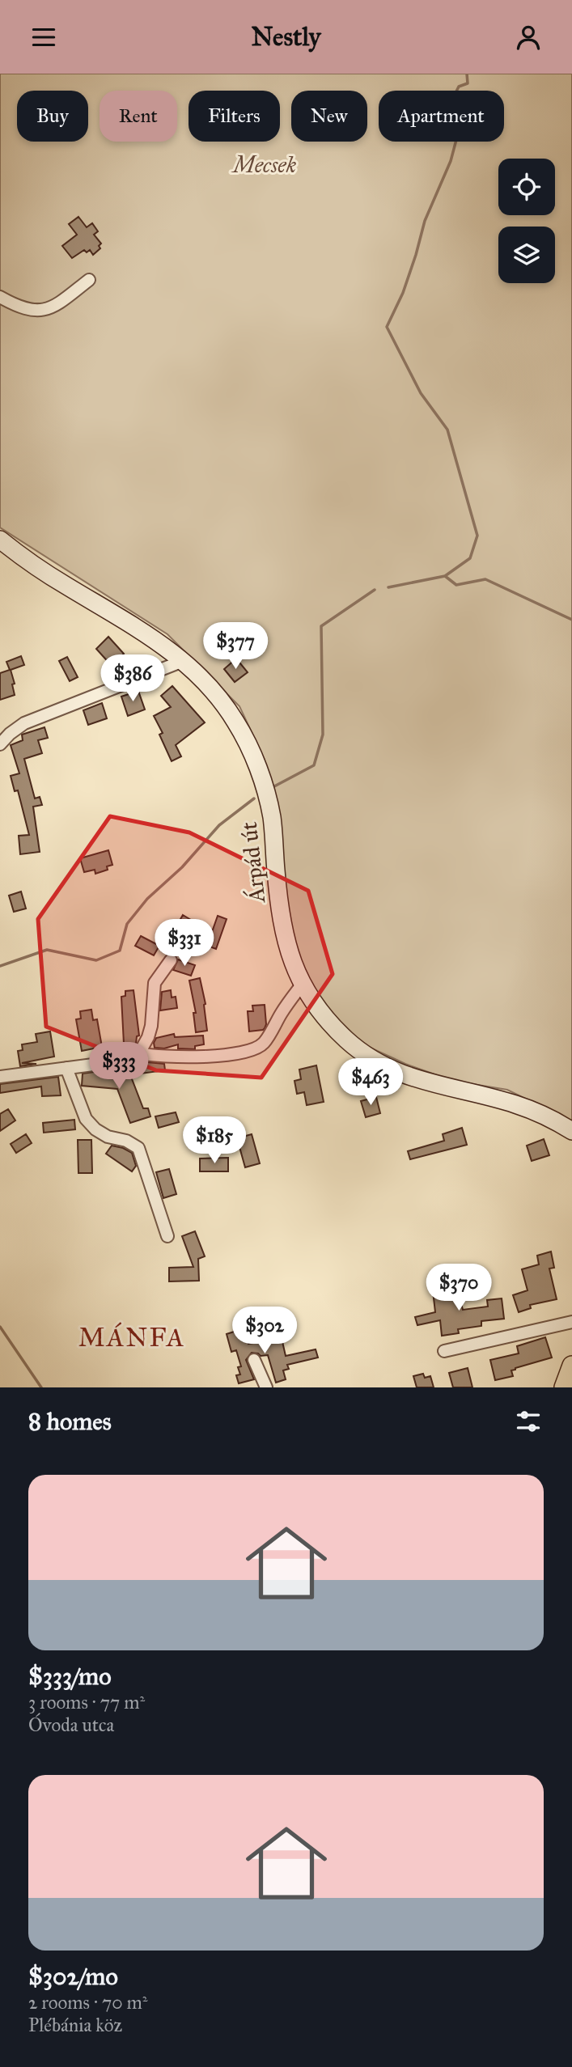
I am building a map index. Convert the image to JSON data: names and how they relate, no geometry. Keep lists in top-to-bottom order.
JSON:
{
  "streets": {
    "main road": ["Árpád út"]
  },
  "districts": ["MÁNFA"],
  "parks": ["Mecsek"],
  "page": {
    "header": "Nestly",
    "chip": [
      "Buy",
      "Rent",
      "Filters",
      "New",
      "Apartment"
    ],
    "price": [
      "$377",
      "$386",
      "$331",
      "$333",
      "$463",
      "$185",
      "$370",
      "$302"
    ],
    "heading": "8 homes",
    "list": [
      {
        "name": "$333/mo",
        "note": "3 rooms · 77 m² · Óvoda utca"
      },
      {
        "name": "$302/mo",
        "note": "2 rooms · 70 m² · Plébánia köz"
      }
    ]
  }
}
